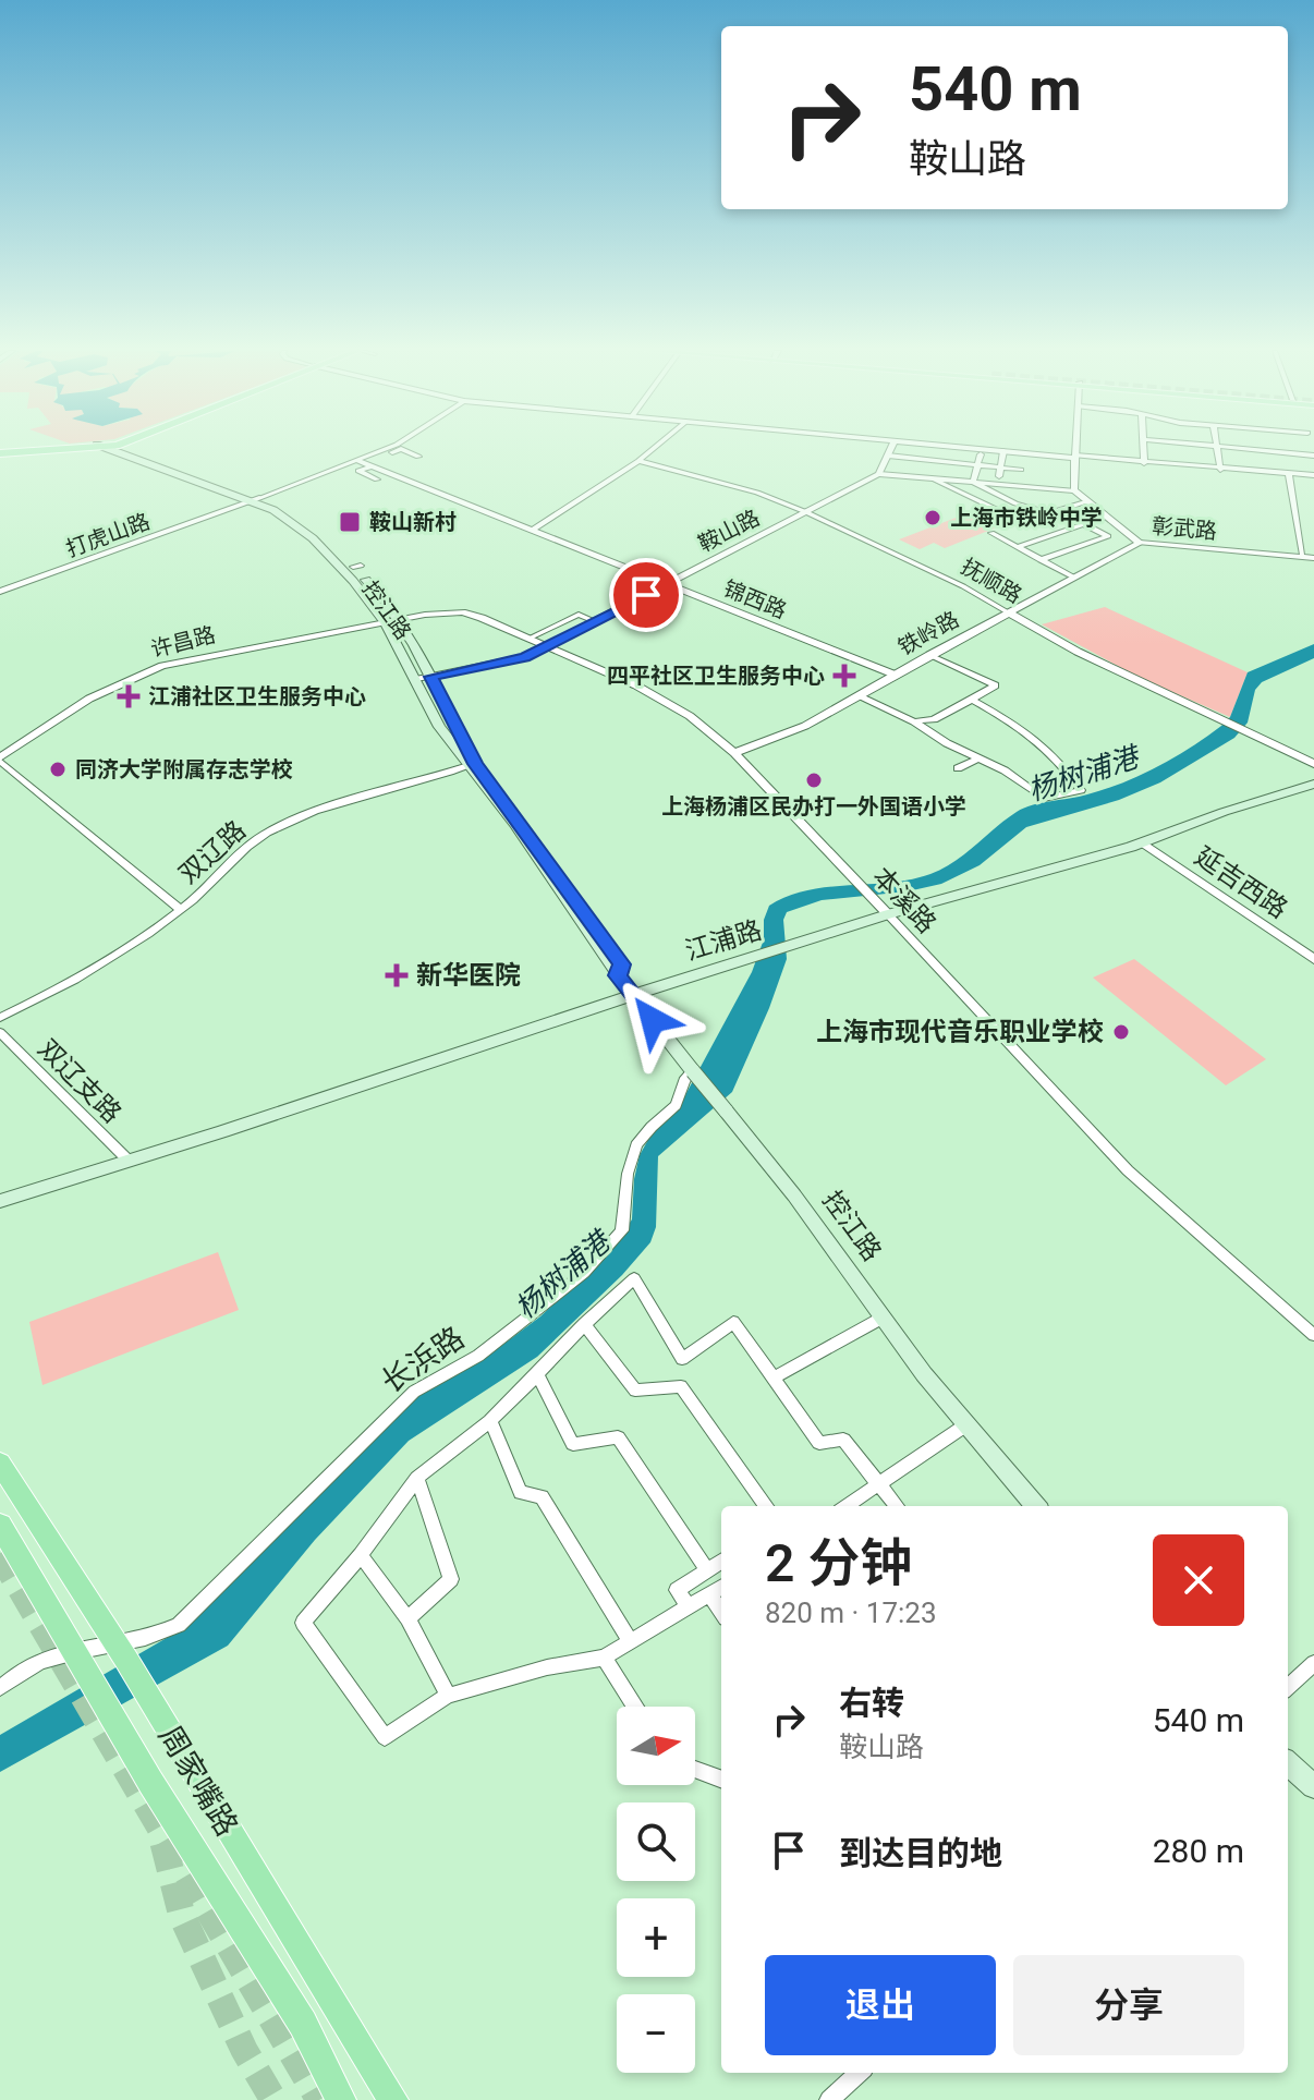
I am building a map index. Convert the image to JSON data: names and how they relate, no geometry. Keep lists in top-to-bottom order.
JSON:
{
  "streets": {
    "main road": ["控江路", "江浦路", "周家嘴路"],
    "street": [
      "彰武路",
      "鞍山路",
      "打虎山路",
      "抚顺路",
      "锦西路",
      "铁岭路",
      "许昌路",
      "双辽路",
      "延吉西路",
      "本溪路",
      "双辽支路",
      "长浜路"
    ]
  },
  "crossings": [
    ["彰武路", "铁岭路"],
    ["鞍山路", "抚顺路"],
    ["鞍山路", "锦西路"],
    ["鞍山路", "控江路"],
    ["鞍山路", "本溪路"],
    ["打虎山路", "锦西路"],
    ["打虎山路", "控江路"],
    ["抚顺路", "铁岭路"],
    ["锦西路", "铁岭路"],
    ["控江路", "许昌路"],
    ["控江路", "双辽路"],
    ["控江路", "本溪路"],
    ["控江路", "江浦路"],
    ["控江路", "长浜路"],
    ["铁岭路", "本溪路"],
    ["许昌路", "本溪路"],
    ["延吉西路", "江浦路"],
    ["本溪路", "江浦路"],
    ["江浦路", "双辽支路"],
    ["长浜路", "周家嘴路"]
  ],
  "water": ["杨树浦港"],
  "places": {
    "other": [
      "上海市铁岭中学",
      "同济大学附属存志学校",
      "‌上海杨浦区民办打一外国语小学",
      "上海市现代音乐职业学校"
    ],
    "transit": ["鞍山新村"],
    "health": ["四平社区卫生服务中心", "江浦社区卫生服务中心", "新华医院"]
  },
  "north": "right",
  "page": {
    "turn": ["540 m", "鞍山路"],
    "heading": ["2 分钟", "820 m · 17:23"],
    "list": [
      {
        "name": "右转",
        "note": "鞍山路",
        "value": "540 m"
      },
      {
        "name": "到达目的地",
        "value": "280 m"
      }
    ],
    "map_buttons": ["+", "−"],
    "buttons": ["退出", "分享"]
  }
}
